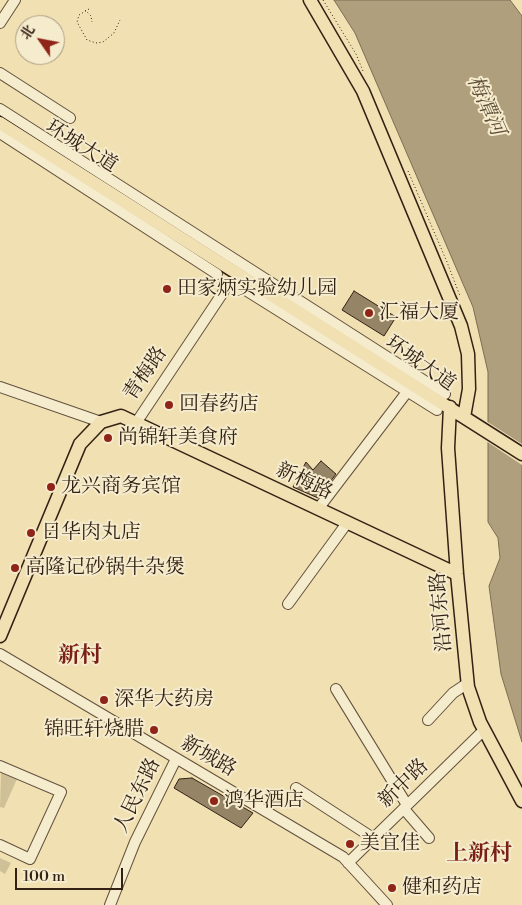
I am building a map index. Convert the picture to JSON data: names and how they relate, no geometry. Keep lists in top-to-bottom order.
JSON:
{
  "streets": {
    "main road": [
      "环城大道",
      "青梅路",
      "新梅路",
      "沿河东路"
    ],
    "street": ["新城路", "新中路", "人民东路"]
  },
  "crossings": [
    ["环城大道", "沿河东路"],
    ["青梅路", "新梅路"],
    ["新梅路", "沿河东路"],
    ["沿河东路", "新中路"],
    ["新城路", "新中路"],
    ["新城路", "人民东路"]
  ],
  "districts": ["新村", "上新村"],
  "water": ["梅潭河"],
  "places": [
    "田家炳实验幼儿园",
    "汇福大厦",
    "回春药店",
    "尚锦轩美食府",
    "龙兴商务宾馆",
    "日华肉丸店",
    "高隆记砂锅牛杂煲",
    "深华大药房",
    "锦旺轩烧腊",
    "鸿华酒店",
    "美宜佳",
    "健和药店"
  ],
  "scale_bar": "100 m",
  "north": "top left"
}
